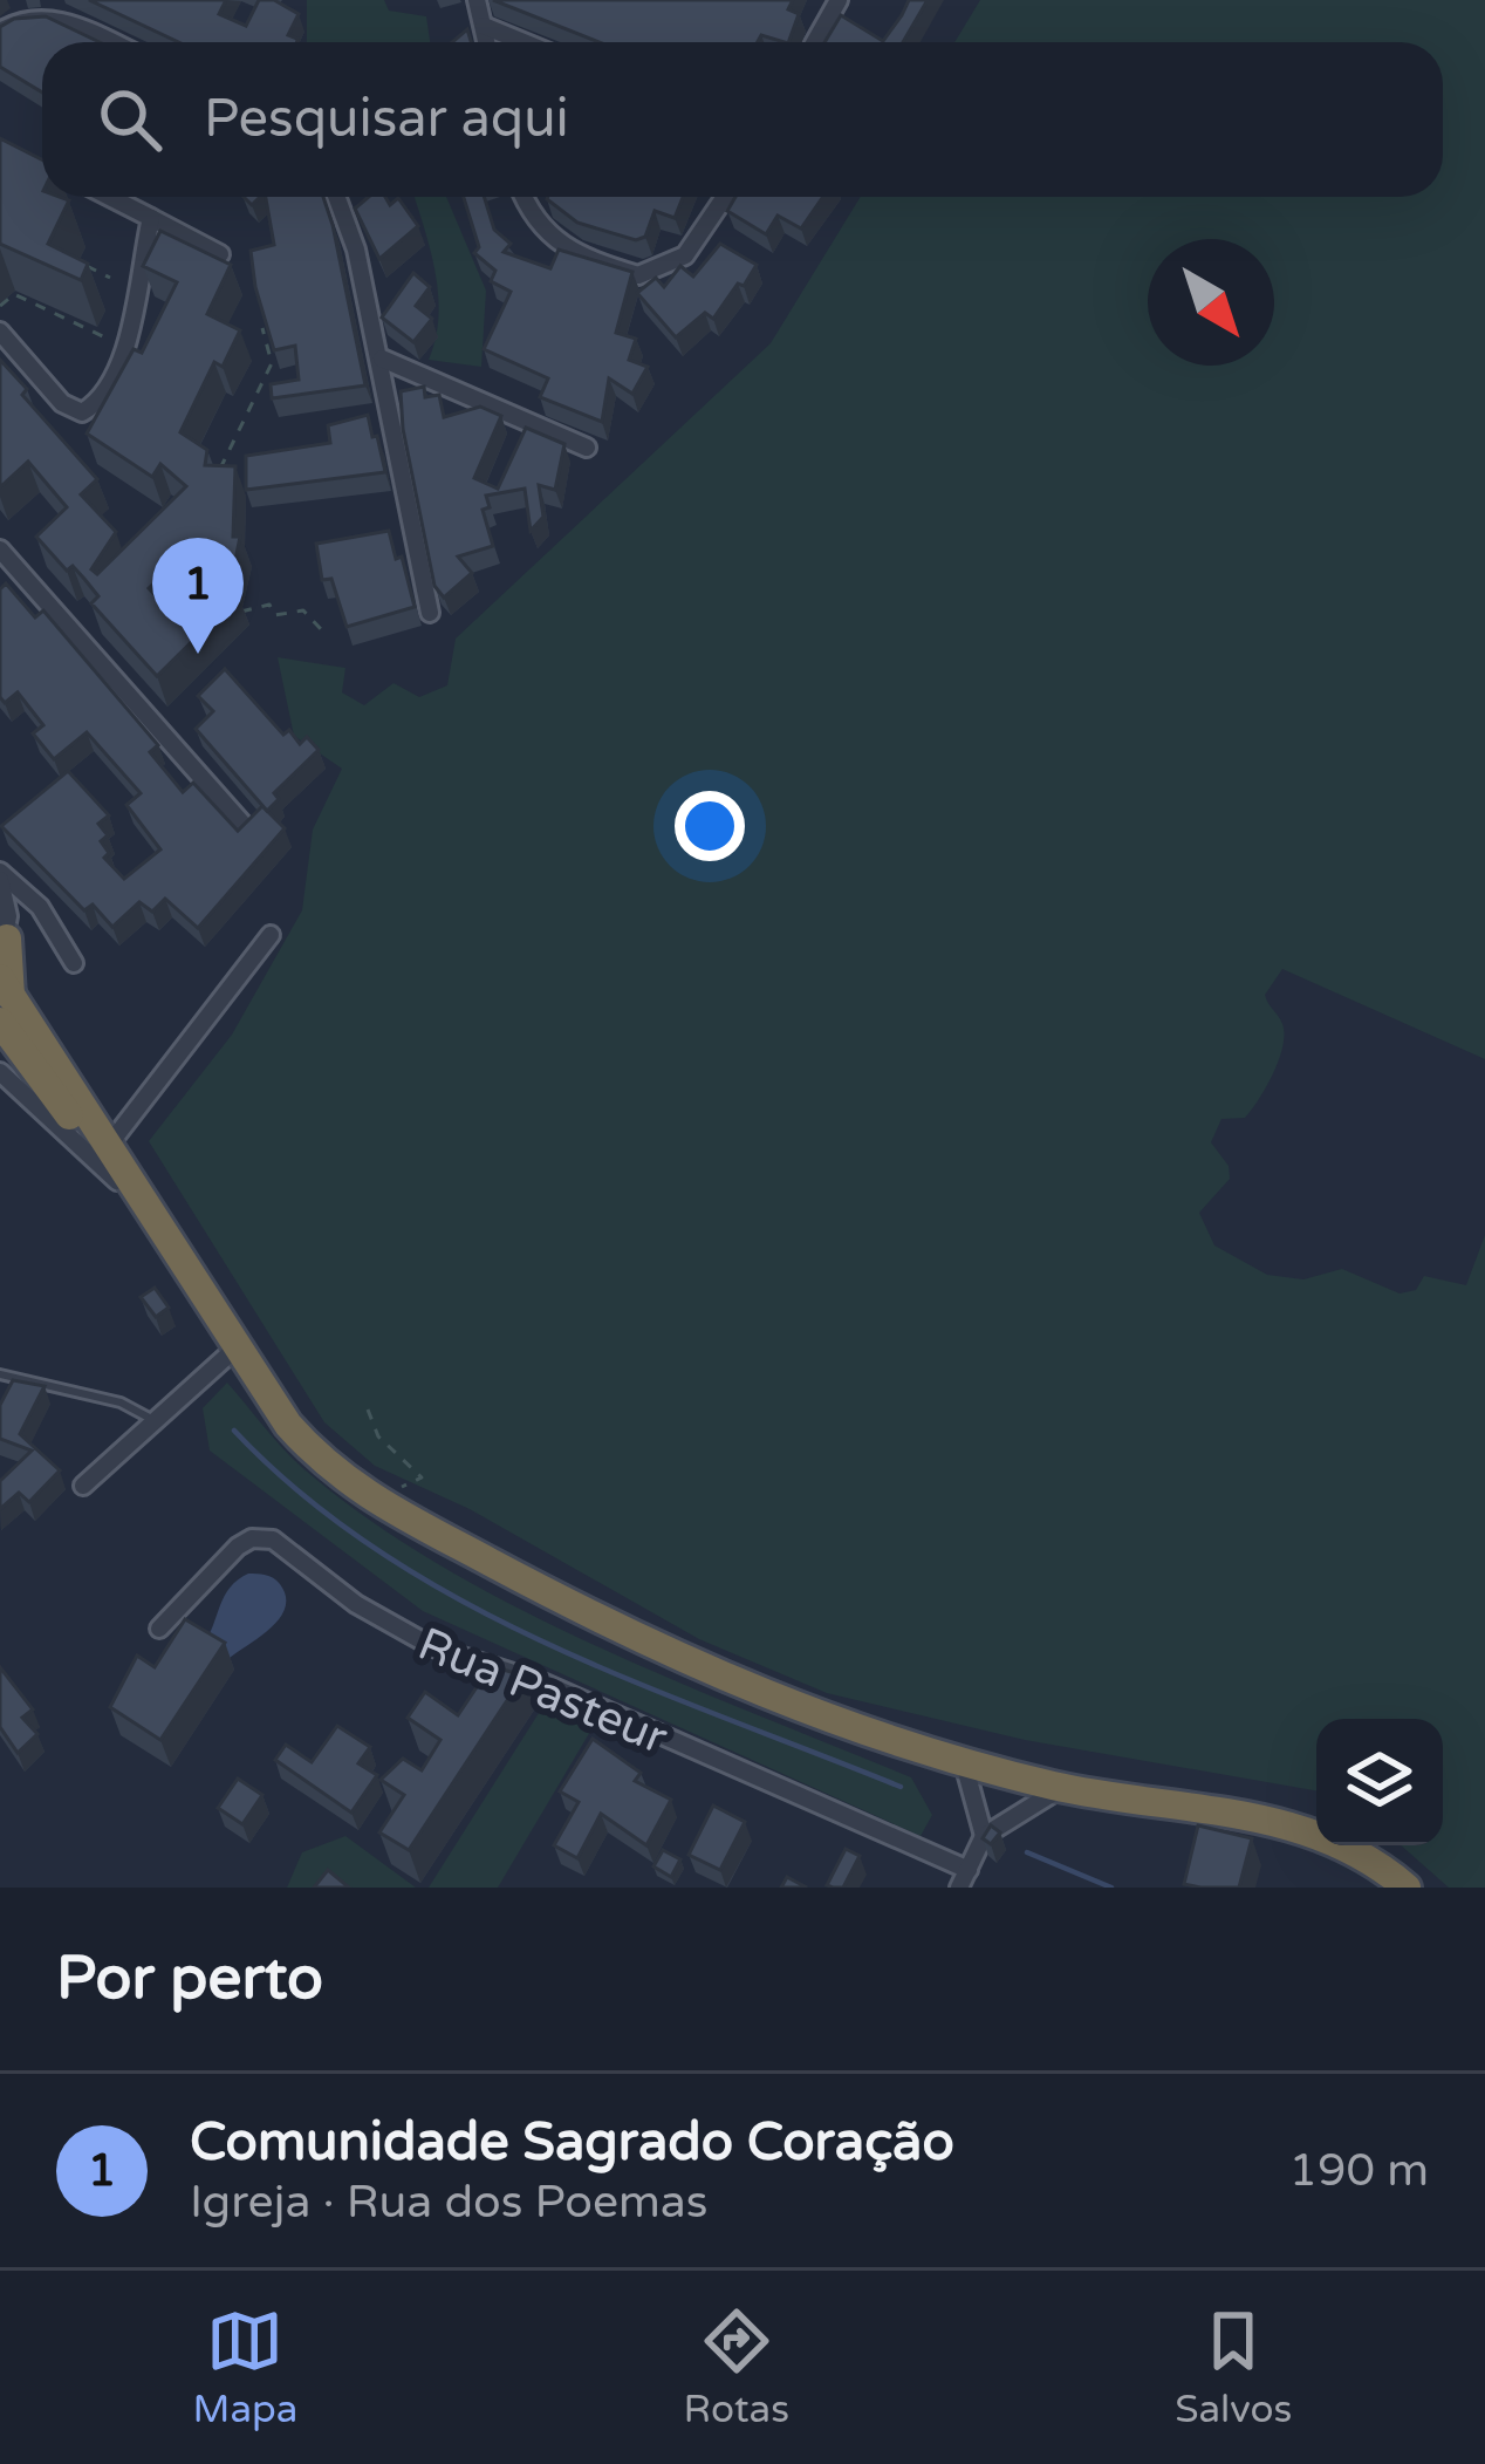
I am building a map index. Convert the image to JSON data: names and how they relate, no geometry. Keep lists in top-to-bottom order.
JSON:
{
  "streets": {
    "street": ["Rua Pasteur"]
  },
  "north": "bottom right",
  "page": {
    "search": "Pesquisar aqui",
    "pins": "1",
    "heading": "Por perto",
    "list": [
      {
        "mark": "1",
        "name": "Comunidade Sagrado Coração",
        "note": "Igreja · Rua dos Poemas",
        "value": "190 m"
      }
    ],
    "nav": ["Mapa", "Rotas", "Salvos"]
  }
}
